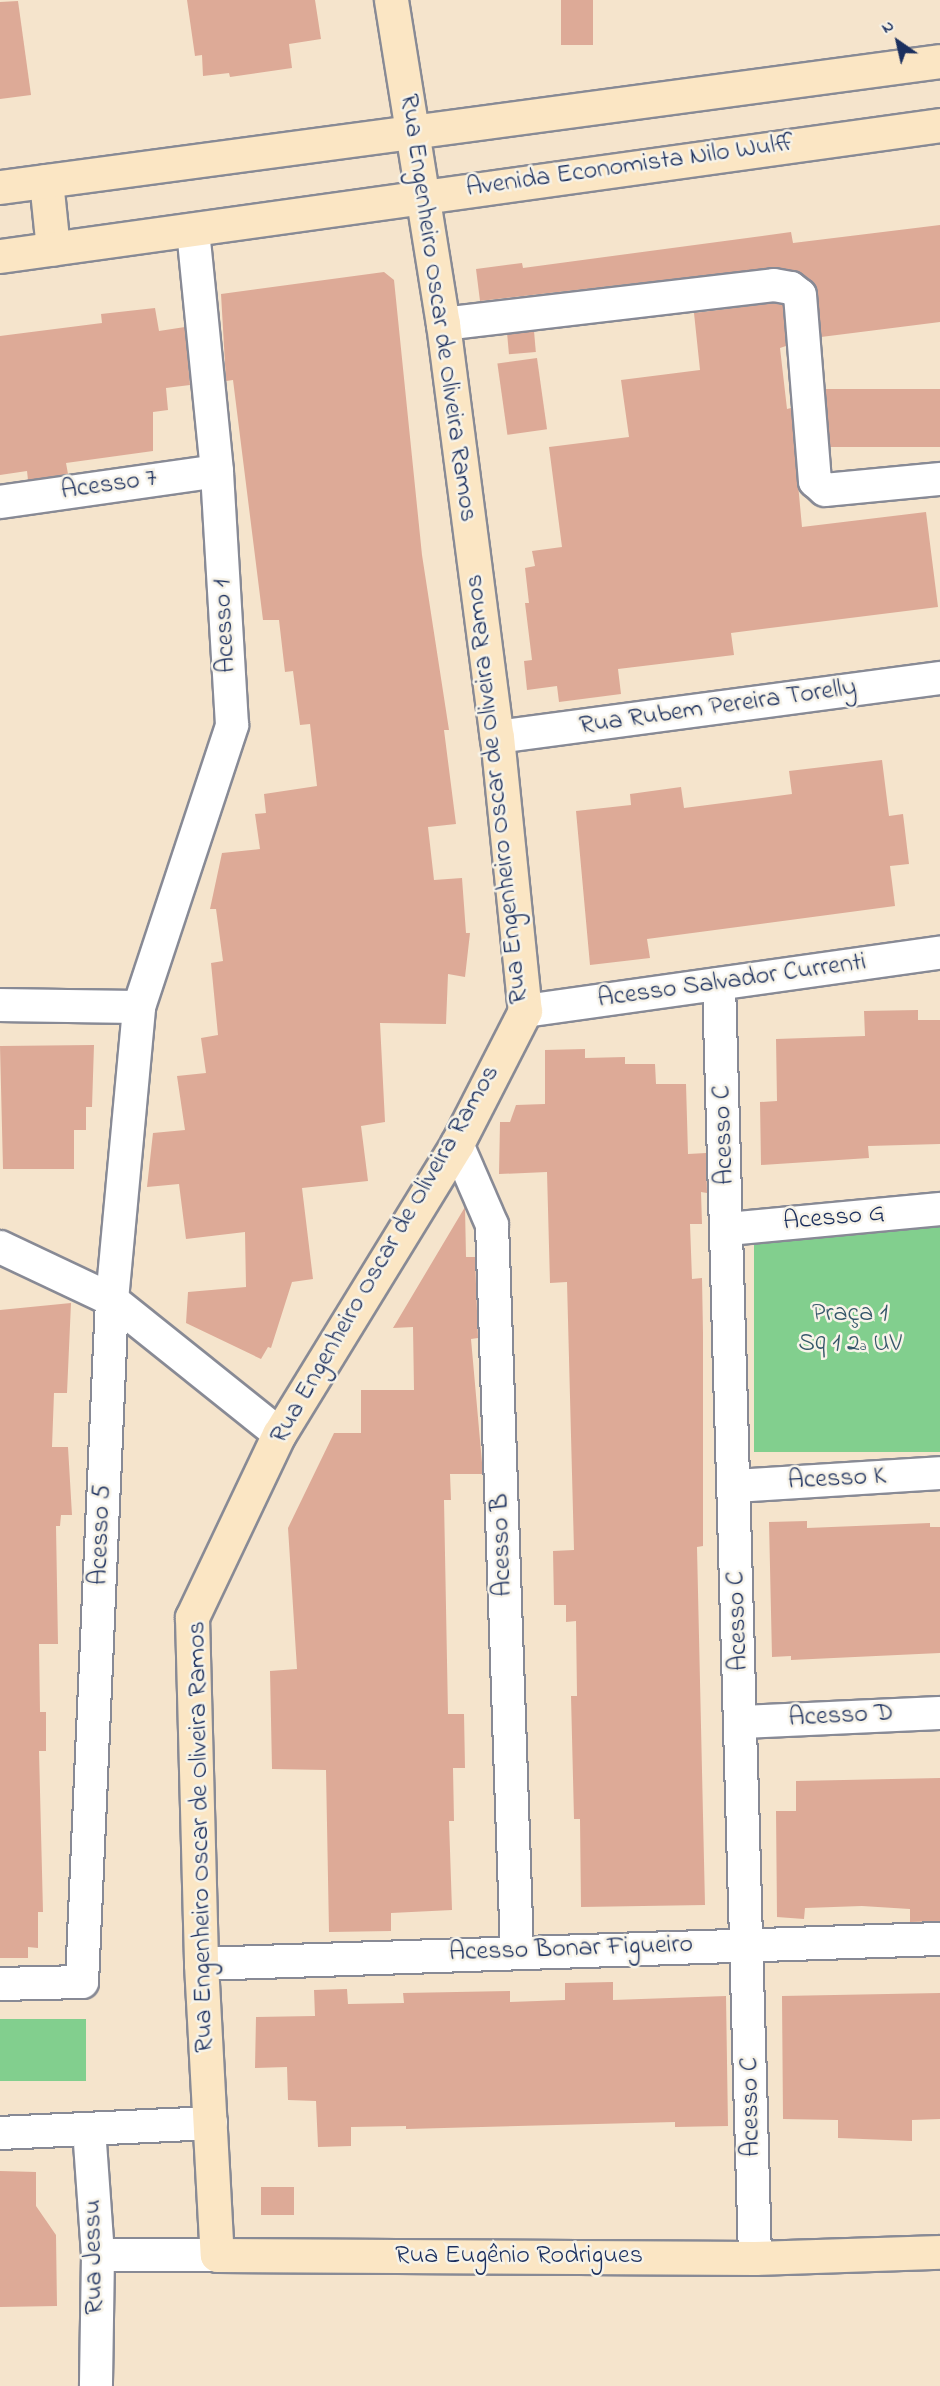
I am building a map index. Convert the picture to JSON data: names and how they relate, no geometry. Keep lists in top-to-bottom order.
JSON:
{
  "streets": {
    "street": [
      "Avenida Economista Nilo Wulff",
      "Rua Engenheiro Oscar de Oliveira Ramos",
      "Acesso 7",
      "Acesso 1",
      "Rua Rubem Pereira Torelly",
      "Acesso Salvador Currenti",
      "Acesso C",
      "Acesso G",
      "Acesso K",
      "Acesso 5",
      "Acesso B",
      "Acesso D",
      "Acesso Bonar Figueiro",
      "Rua Jessu",
      "Rua Eugênio Rodrigues"
    ]
  },
  "crossings": [
    ["Avenida Economista Nilo Wulff", "Rua Engenheiro Oscar de Oliveira Ramos"],
    ["Avenida Economista Nilo Wulff", "Acesso 1"],
    ["Rua Engenheiro Oscar de Oliveira Ramos", "Rua Rubem Pereira Torelly"],
    ["Rua Engenheiro Oscar de Oliveira Ramos", "Acesso Salvador Currenti"],
    ["Rua Engenheiro Oscar de Oliveira Ramos", "Acesso B"],
    ["Rua Engenheiro Oscar de Oliveira Ramos", "Acesso Bonar Figueiro"],
    ["Rua Engenheiro Oscar de Oliveira Ramos", "Rua Eugênio Rodrigues"],
    ["Acesso 7", "Acesso 1"],
    ["Acesso 1", "Acesso 5"],
    ["Acesso Salvador Currenti", "Acesso C"],
    ["Acesso C", "Acesso G"],
    ["Acesso C", "Acesso K"],
    ["Acesso C", "Acesso D"],
    ["Acesso C", "Acesso Bonar Figueiro"],
    ["Acesso C", "Rua Eugênio Rodrigues"],
    ["Acesso B", "Acesso Bonar Figueiro"],
    ["Rua Jessu", "Rua Eugênio Rodrigues"]
  ],
  "parks": ["Praça 1 Sq 1 2ª UV"],
  "north": "top left"
}
